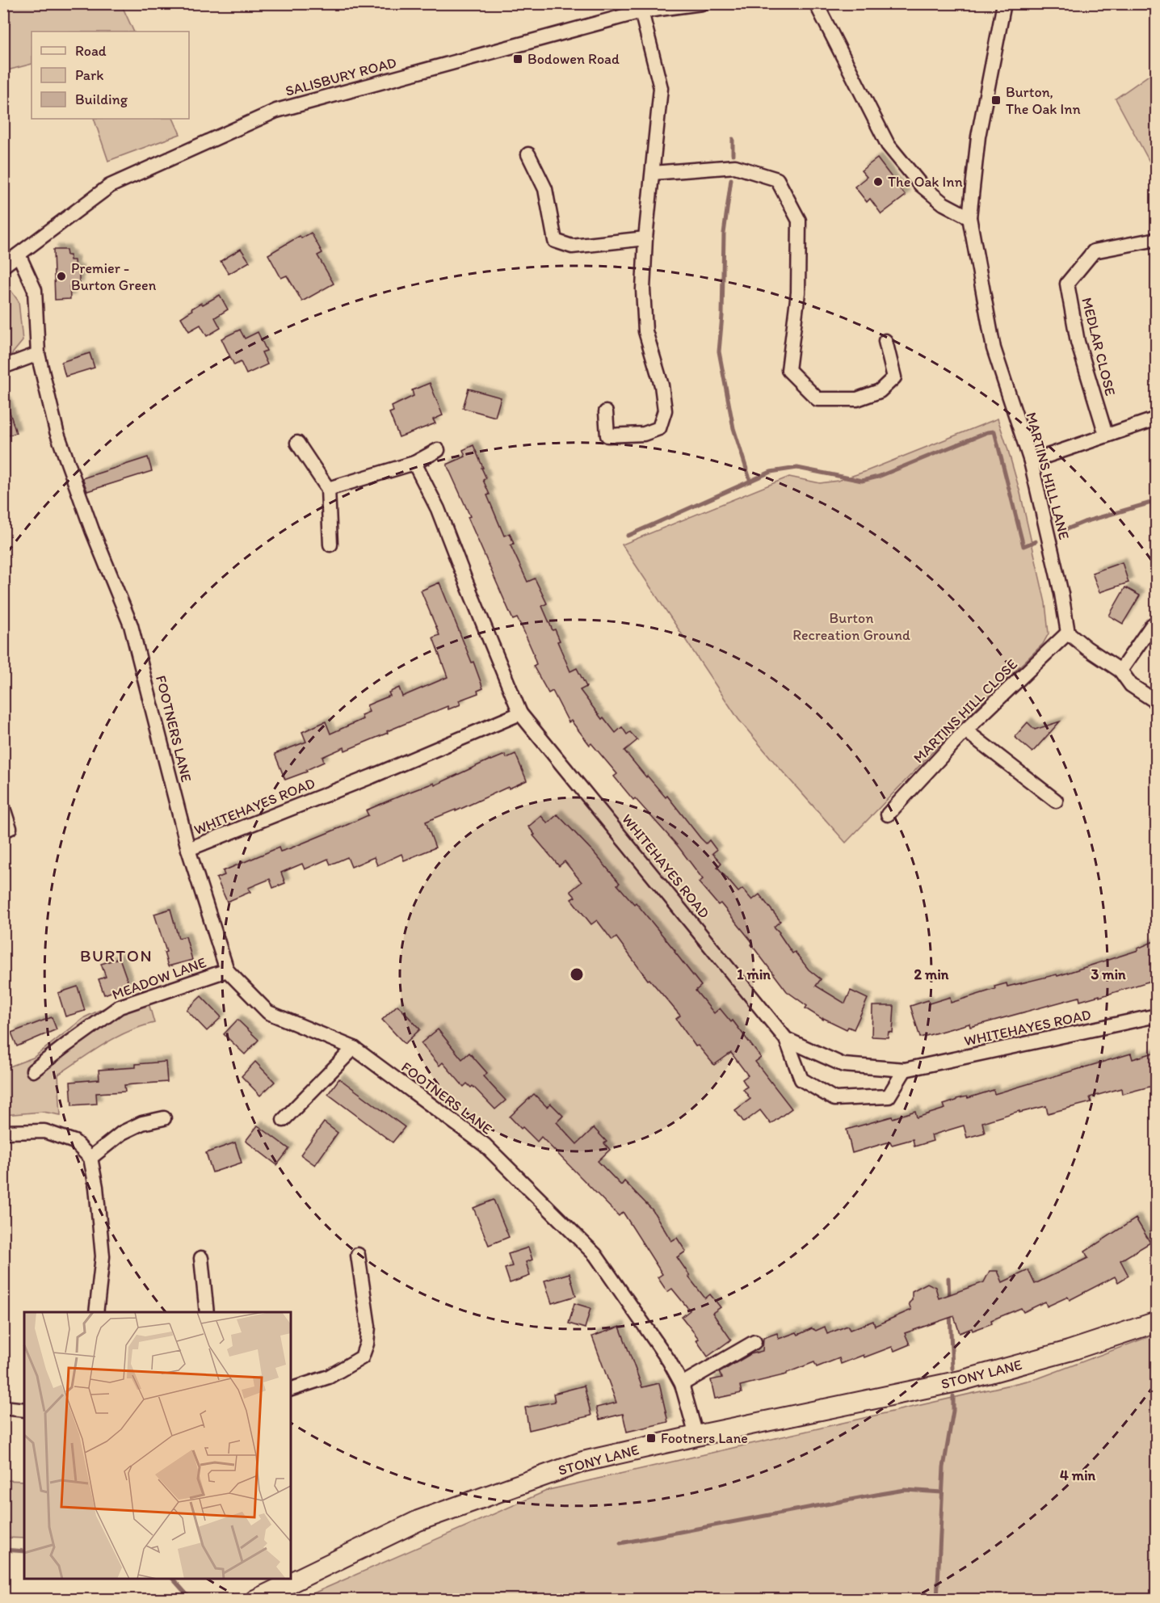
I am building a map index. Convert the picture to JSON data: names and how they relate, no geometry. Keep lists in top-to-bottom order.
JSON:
{
  "streets": {
    "main road": ["STONY LANE"],
    "street": [
      "SALISBURY ROAD",
      "MEDLAR CLOSE",
      "MARTINS HILL LANE",
      "MARTINS HILL CLOSE",
      "FOOTNERS LANE",
      "WHITEHAYES ROAD",
      "MEADOW LANE"
    ]
  },
  "crossings": [
    ["MARTINS HILL LANE", "MARTINS HILL CLOSE"],
    ["FOOTNERS LANE", "WHITEHAYES ROAD"],
    ["FOOTNERS LANE", "MEADOW LANE"],
    ["FOOTNERS LANE", "STONY LANE"]
  ],
  "districts": ["BURTON"],
  "parks": ["Burton Recreation Ground"],
  "places": {
    "transit": ["Bodowen Road", "Burton, The Oak Inn", "Footners Lane"],
    "other": ["The Oak Inn", "Premier - Burton Green"]
  },
  "legend": ["Road", "Park", "Building"],
  "rings": [
    "1 min",
    "2 min",
    "3 min",
    "4 min"
  ]
}
